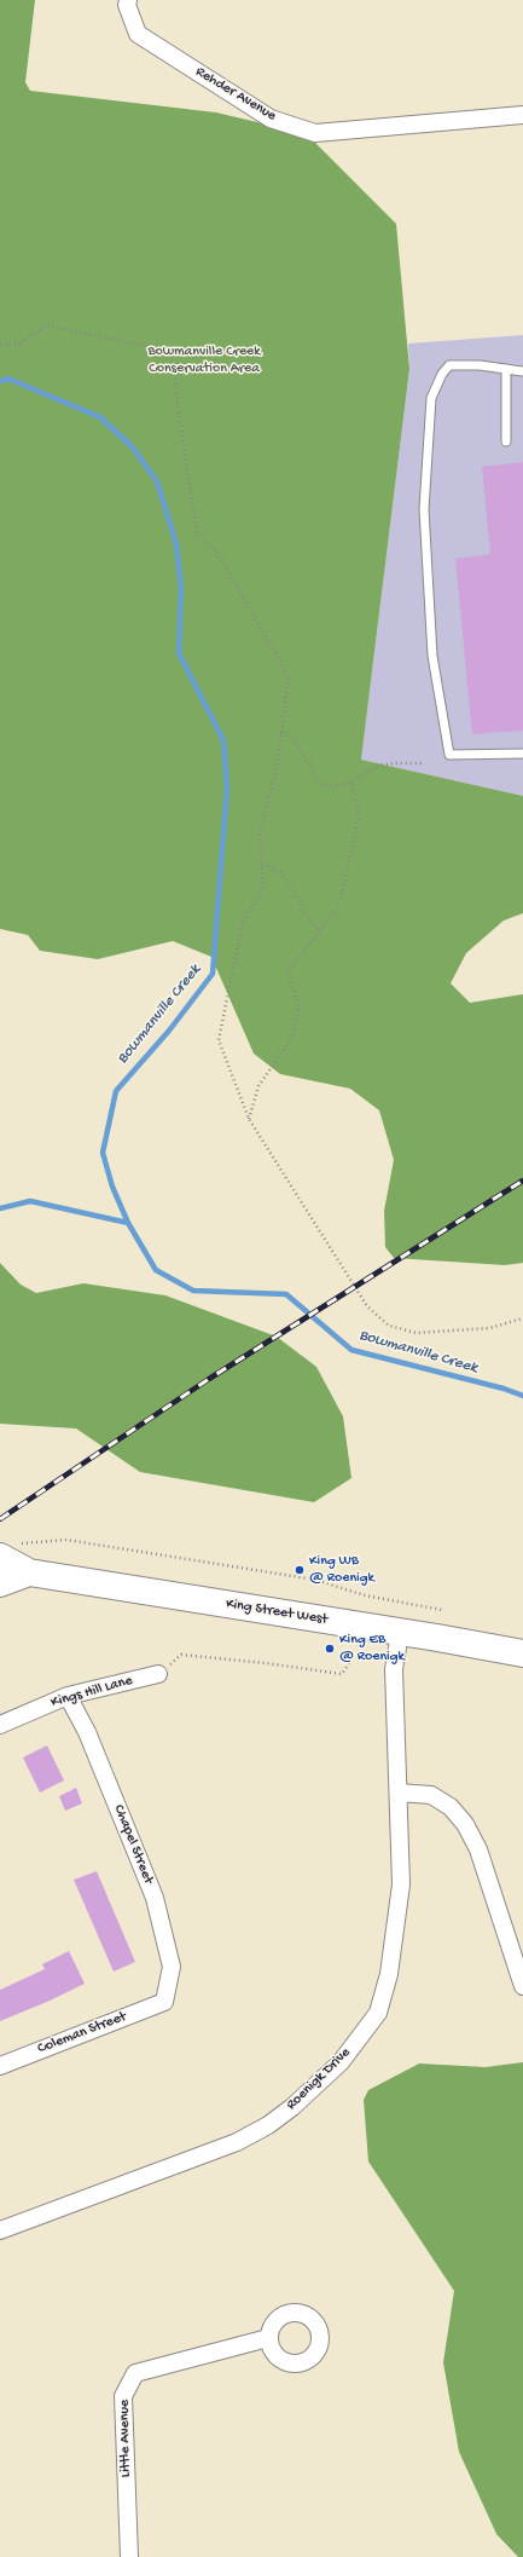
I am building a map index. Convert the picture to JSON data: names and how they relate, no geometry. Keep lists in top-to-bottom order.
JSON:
{
  "streets": {
    "main road": ["King Street West"],
    "street": [
      "Rehder Avenue",
      "Kings Hill Lane",
      "Chapel Street",
      "Coleman Street",
      "Roenigk Drive",
      "Little Avenue"
    ]
  },
  "crossings": [
    ["King Street West", "Roenigk Drive"],
    ["Kings Hill Lane", "Chapel Street"],
    ["Chapel Street", "Coleman Street"]
  ],
  "water": ["Bowmanville Creek"],
  "parks": ["Bowmanville Creek Conservation Area"],
  "places": ["King WB @ Roenigk", "King EB @ Roenigk"]
}
